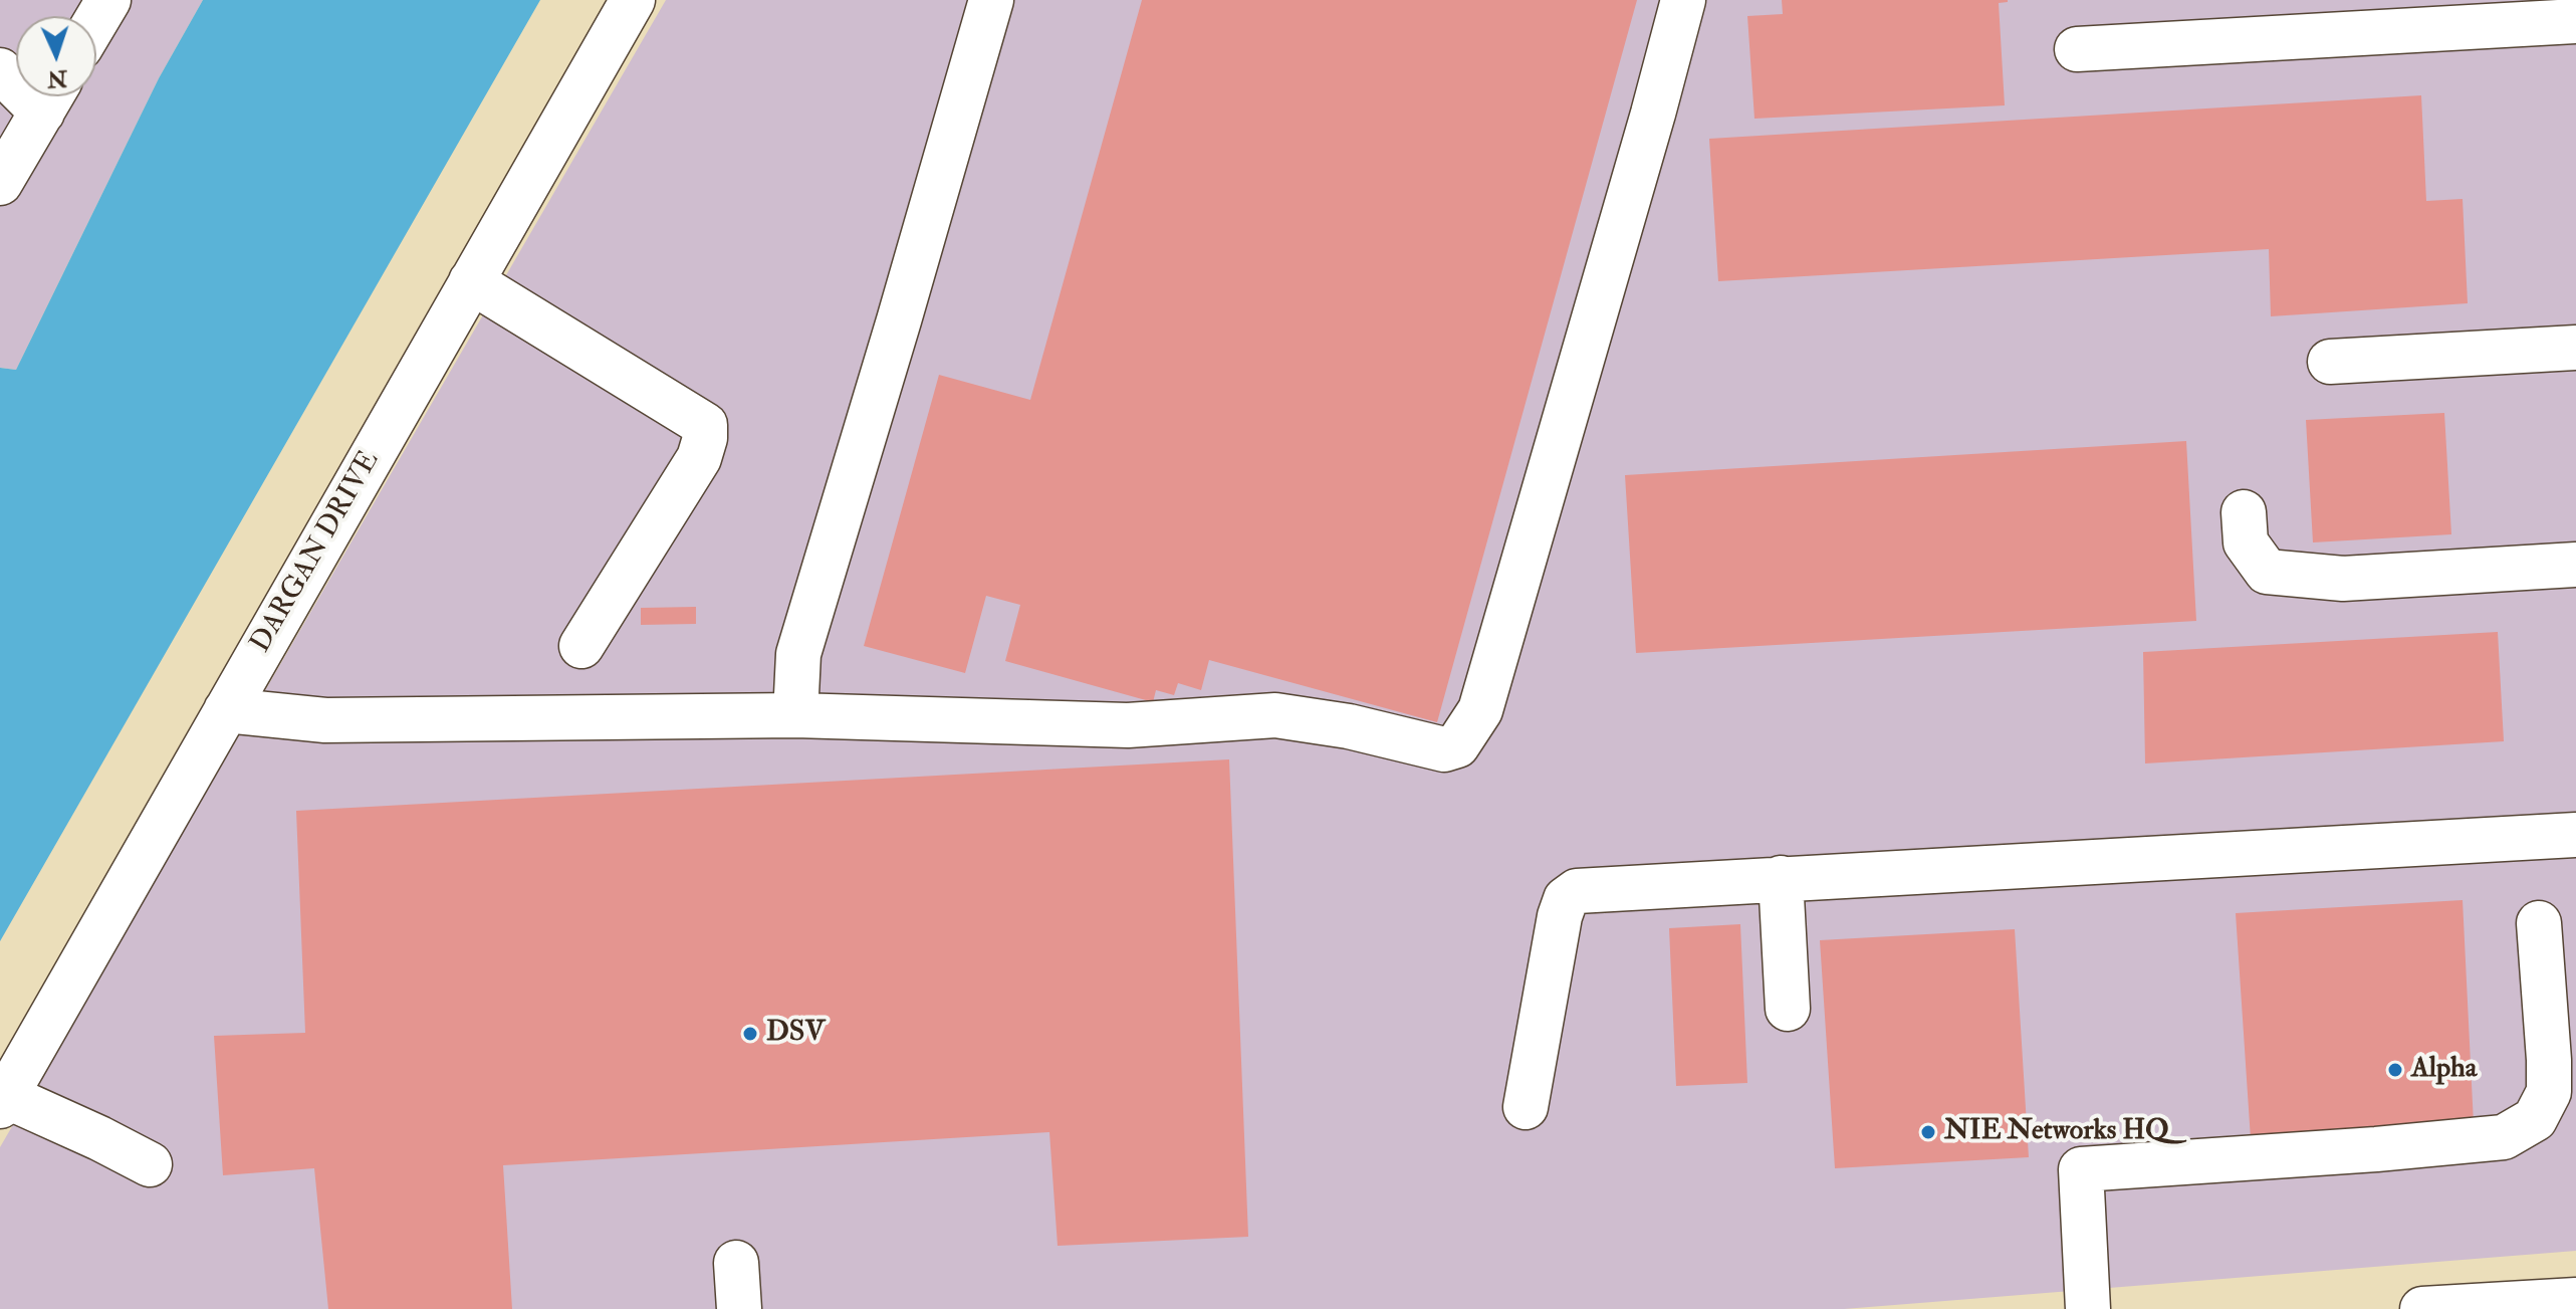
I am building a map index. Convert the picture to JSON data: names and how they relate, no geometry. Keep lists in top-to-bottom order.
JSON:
{
  "streets": {
    "street": ["DARGAN DRIVE"]
  },
  "places": ["DSV", "Alpha", "NIE Networks HQ"],
  "north": "bottom"
}
